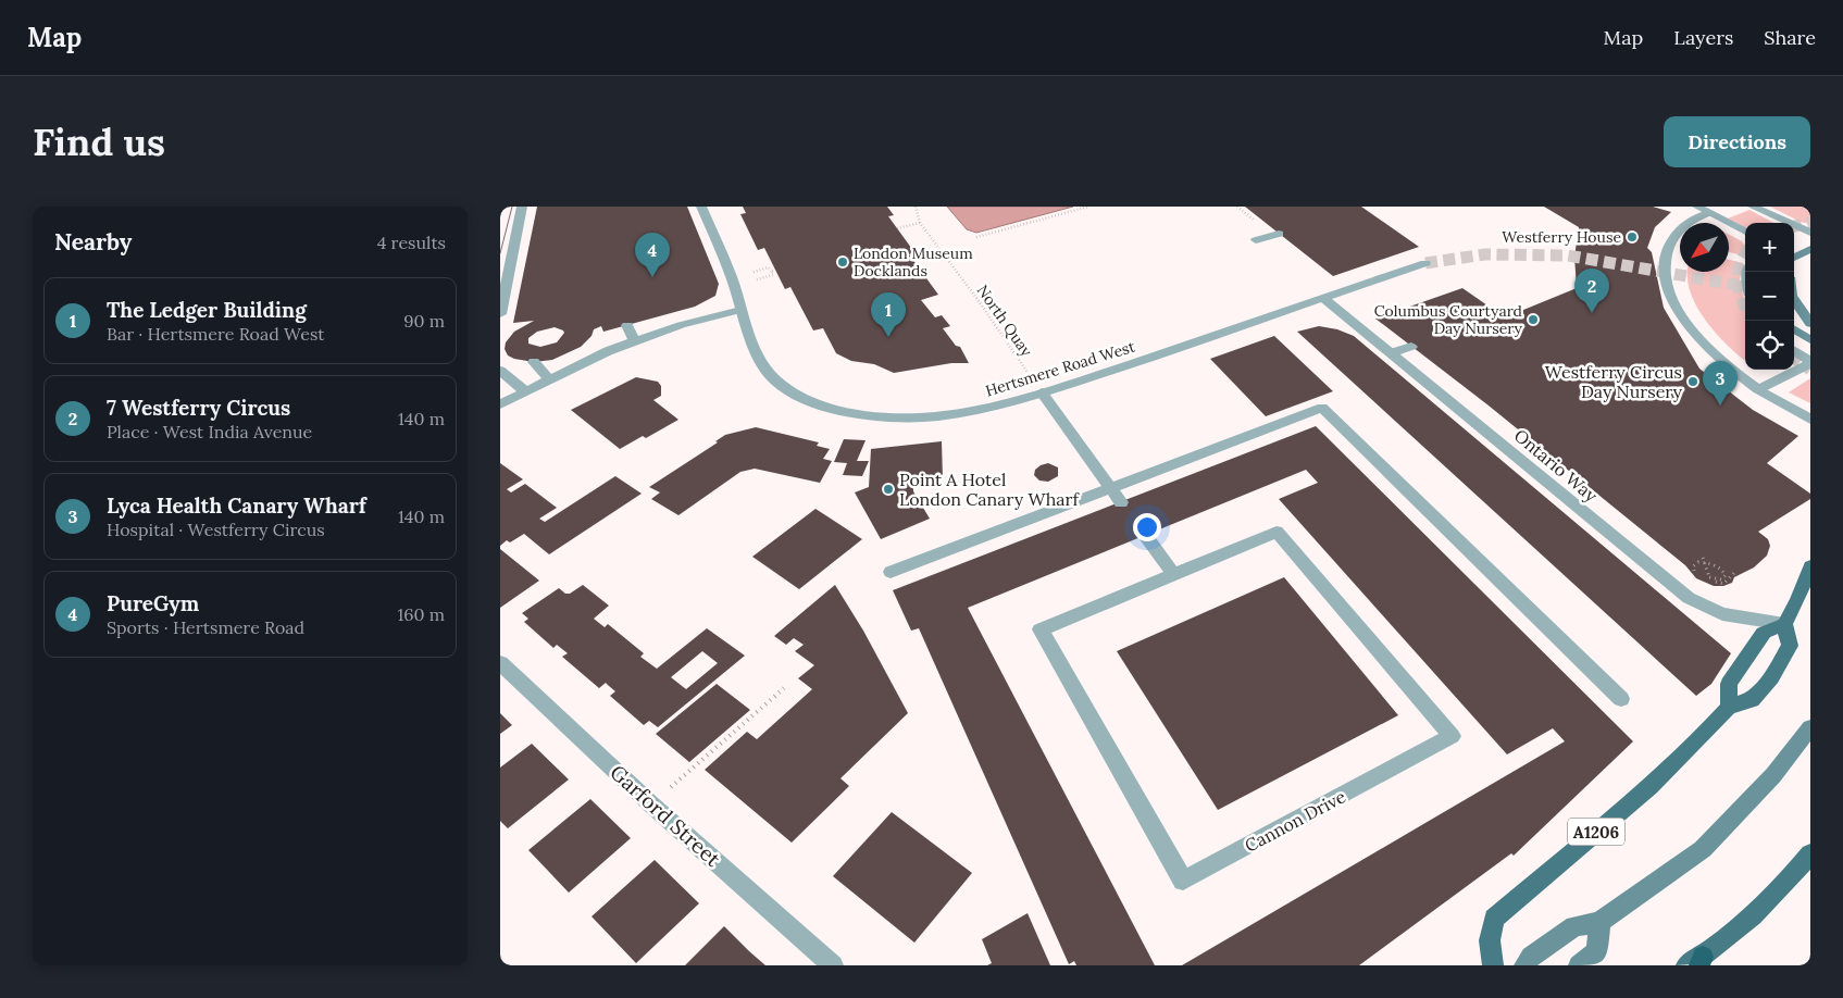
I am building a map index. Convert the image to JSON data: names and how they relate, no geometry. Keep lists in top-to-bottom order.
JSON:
{
  "streets": {
    "main road": ["A1206"],
    "street": [
      "Hertsmere Road West",
      "Ontario Way",
      "Garford Street",
      "Cannon Drive"
    ],
    "path": ["North Quay"]
  },
  "crossings": [
    ["North Quay", "Hertsmere Road West"],
    ["Hertsmere Road West", "Ontario Way"],
    ["Ontario Way", "A1206"]
  ],
  "places": [
    "Westferry House",
    "London Museum Docklands",
    "Columbus Courtyard Day Nursery",
    "Westferry Circus Day Nursery",
    "Point A Hotel London Canary Wharf"
  ],
  "north": "bottom left",
  "page": {
    "header": "Map",
    "nav": ["Map", "Layers", "Share"],
    "buttons": "Directions",
    "title": "Find us",
    "heading": ["Nearby", "4 results"],
    "map_buttons": ["+", "−"],
    "pins": [
      "4",
      "2",
      "1",
      "3"
    ],
    "list": [
      {
        "mark": "1",
        "name": "The Ledger Building",
        "note": "Bar · Hertsmere Road West",
        "value": "90 m"
      },
      {
        "mark": "2",
        "name": "7 Westferry Circus",
        "note": "Place · West India Avenue",
        "value": "140 m"
      },
      {
        "mark": "3",
        "name": "Lyca Health Canary Wharf",
        "note": "Hospital · Westferry Circus",
        "value": "140 m"
      },
      {
        "mark": "4",
        "name": "PureGym",
        "note": "Sports · Hertsmere Road",
        "value": "160 m"
      }
    ]
  }
}
